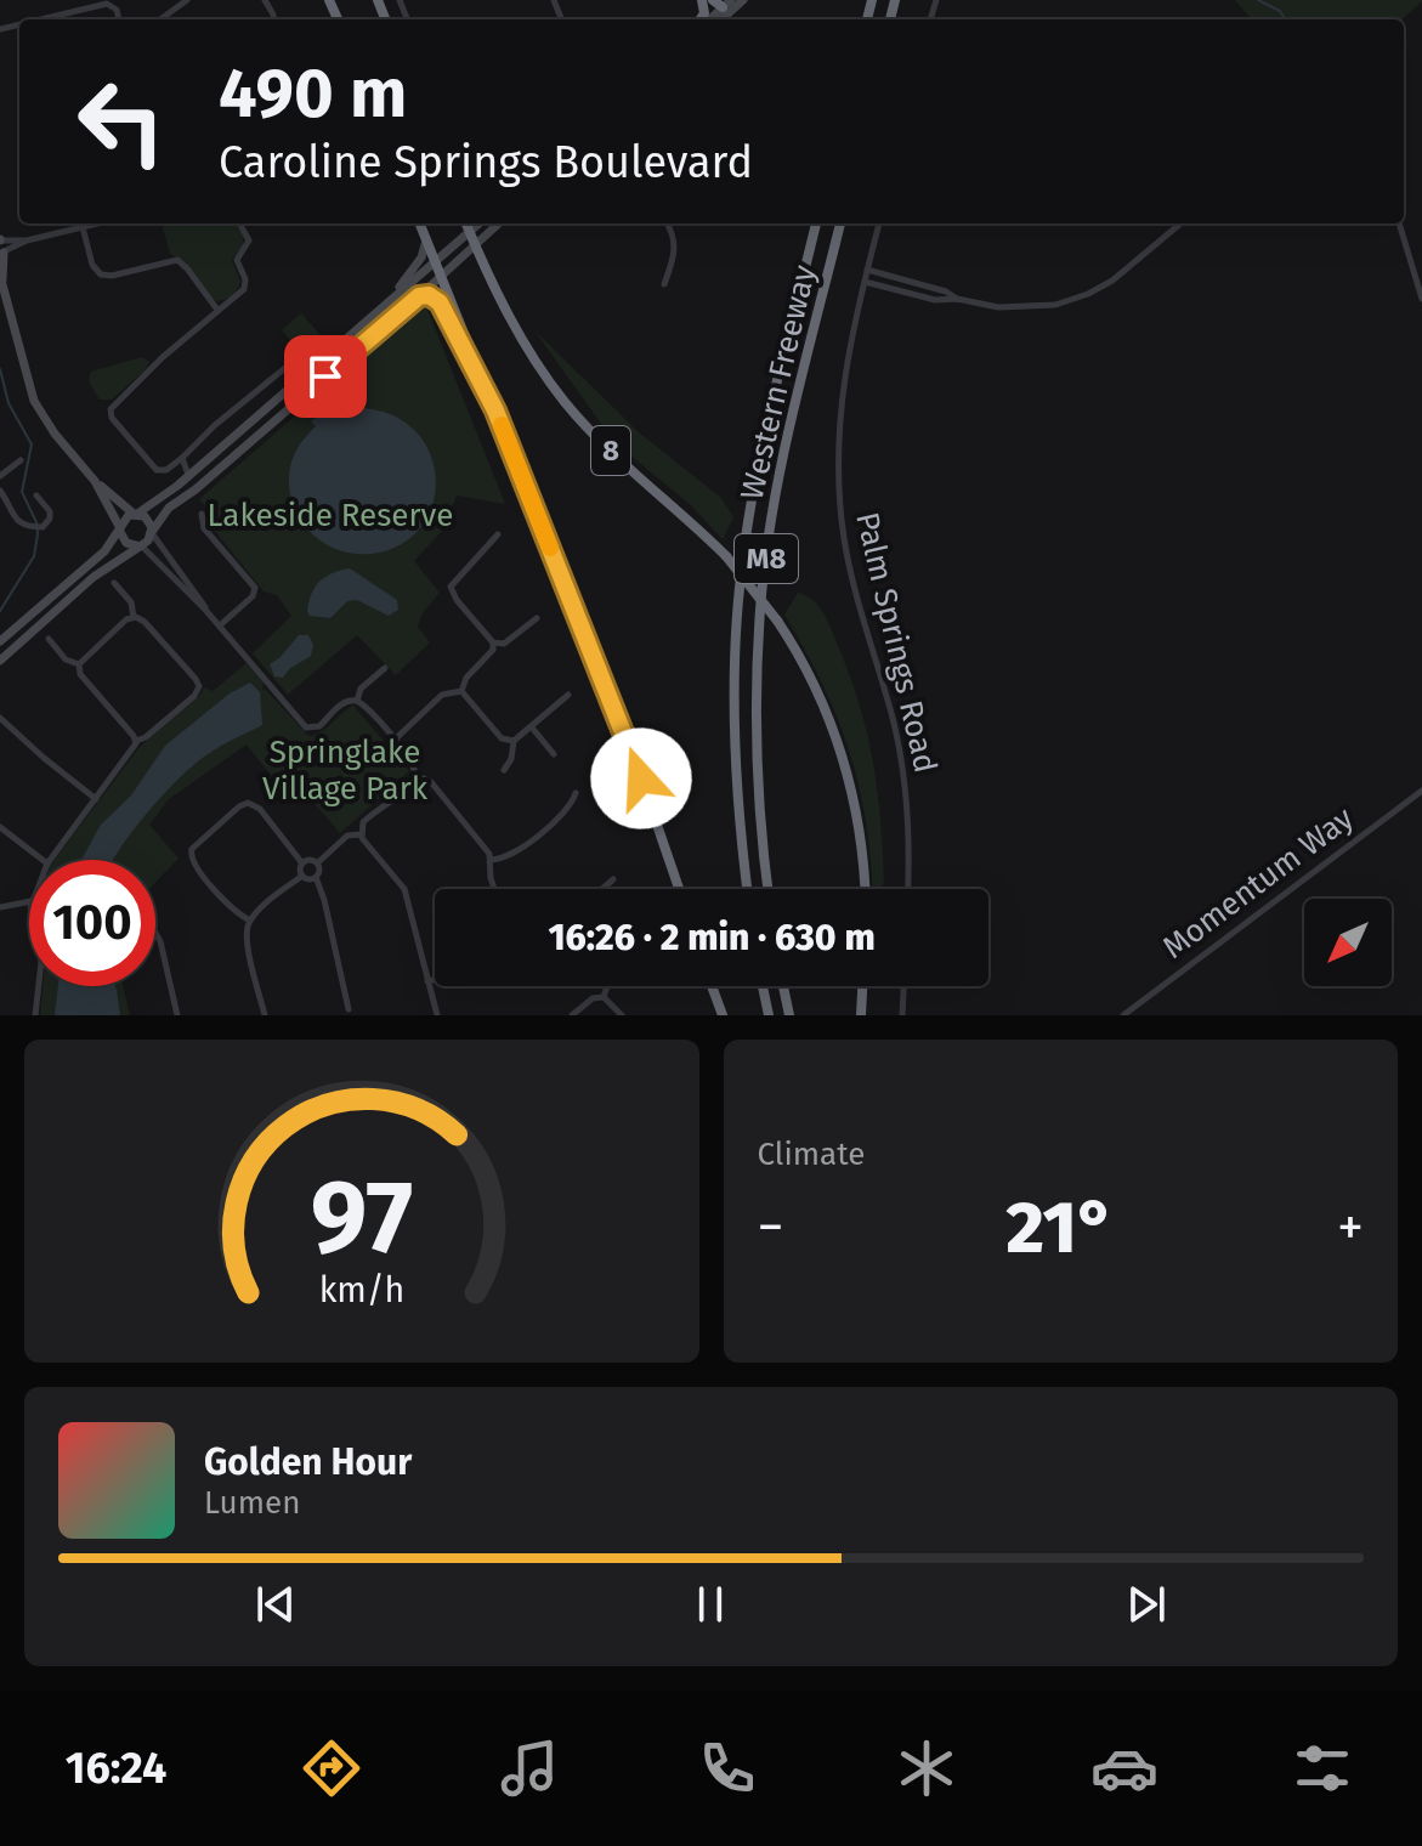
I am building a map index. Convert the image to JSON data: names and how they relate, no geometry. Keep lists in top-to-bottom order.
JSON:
{
  "streets": {
    "highway": ["Western Freeway", "8", "M8"],
    "street": ["Palm Springs Road", "Momentum Way"]
  },
  "parks": ["Lakeside Reserve", "Springlake Village Park"],
  "north": "bottom left",
  "page": {
    "turn": ["490 m", "Caroline Springs Boulevard"],
    "limit": "100",
    "trip": "16:26 · 2 min · 630 m",
    "tile": "Climate",
    "heat": ["−", "21°", "+"],
    "song": ["Golden Hour", "Lumen"],
    "tabs": "16:24",
    "gauge": ["97", "km/h"]
  }
}
